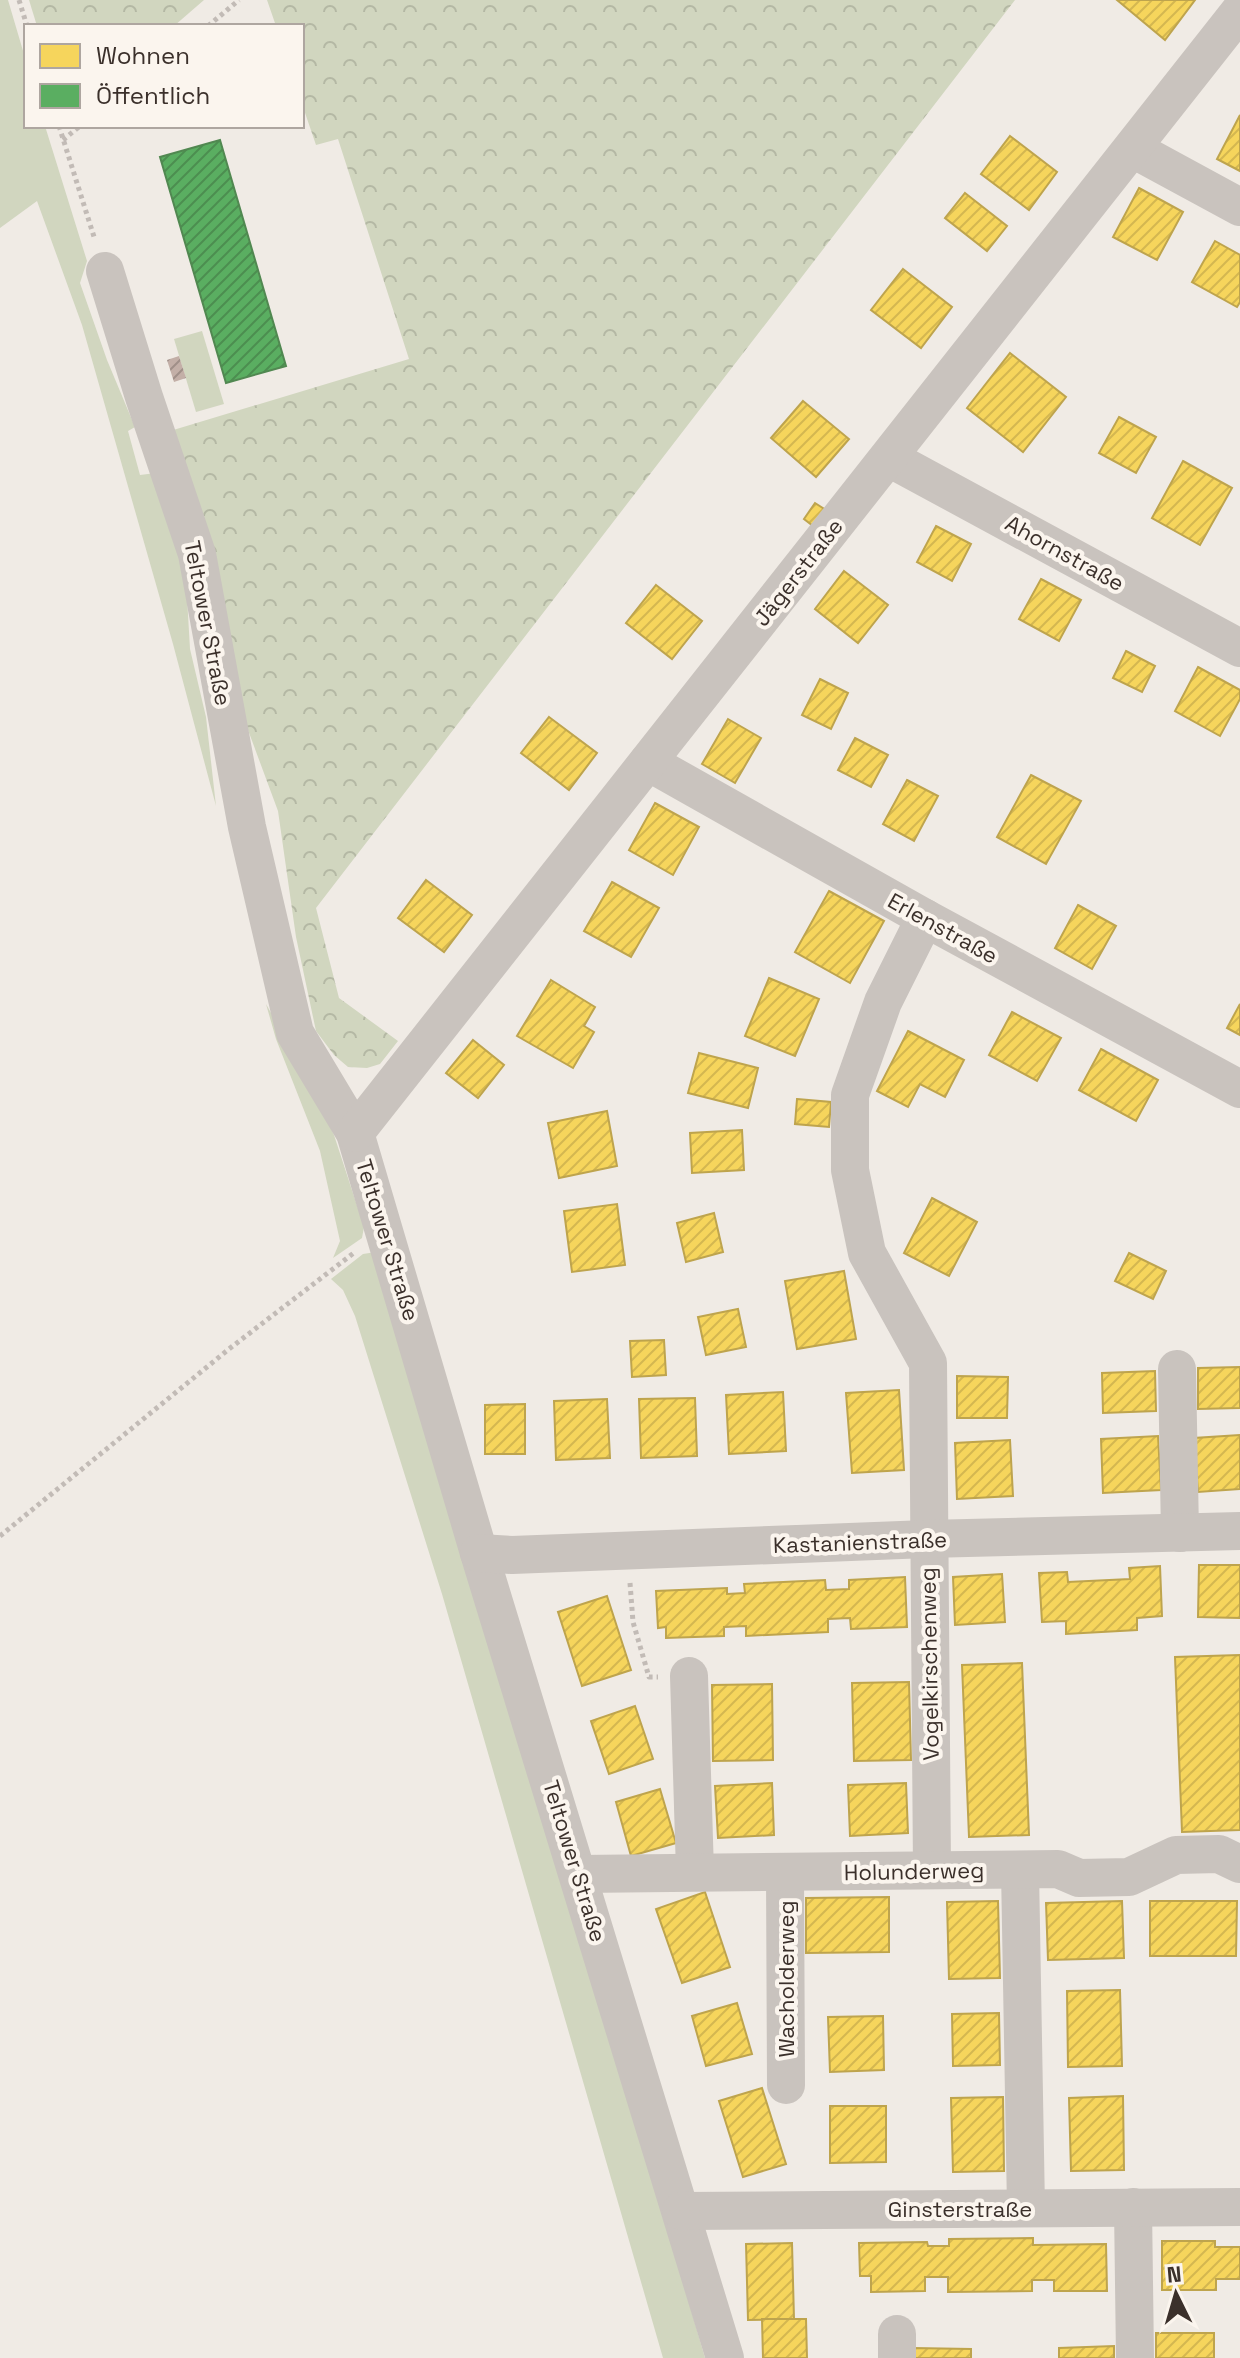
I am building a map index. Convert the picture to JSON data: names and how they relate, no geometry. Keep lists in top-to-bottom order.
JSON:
{
  "streets": {
    "street": [
      "Ahornstraße",
      "Jägerstraße",
      "Teltower Straße",
      "Erlenstraße",
      "Kastanienstraße",
      "Vogelkirschenweg",
      "Holunderweg",
      "Wacholderweg",
      "Ginsterstraße"
    ]
  },
  "crossings": [
    ["Ahornstraße", "Jägerstraße"],
    ["Jägerstraße", "Teltower Straße"],
    ["Jägerstraße", "Erlenstraße"],
    ["Teltower Straße", "Kastanienstraße"],
    ["Teltower Straße", "Holunderweg"],
    ["Teltower Straße", "Ginsterstraße"],
    ["Erlenstraße", "Vogelkirschenweg"],
    ["Kastanienstraße", "Vogelkirschenweg"],
    ["Vogelkirschenweg", "Holunderweg"],
    ["Holunderweg", "Wacholderweg"]
  ],
  "legend": ["Wohnen", "Öffentlich"],
  "north": "top"
}
